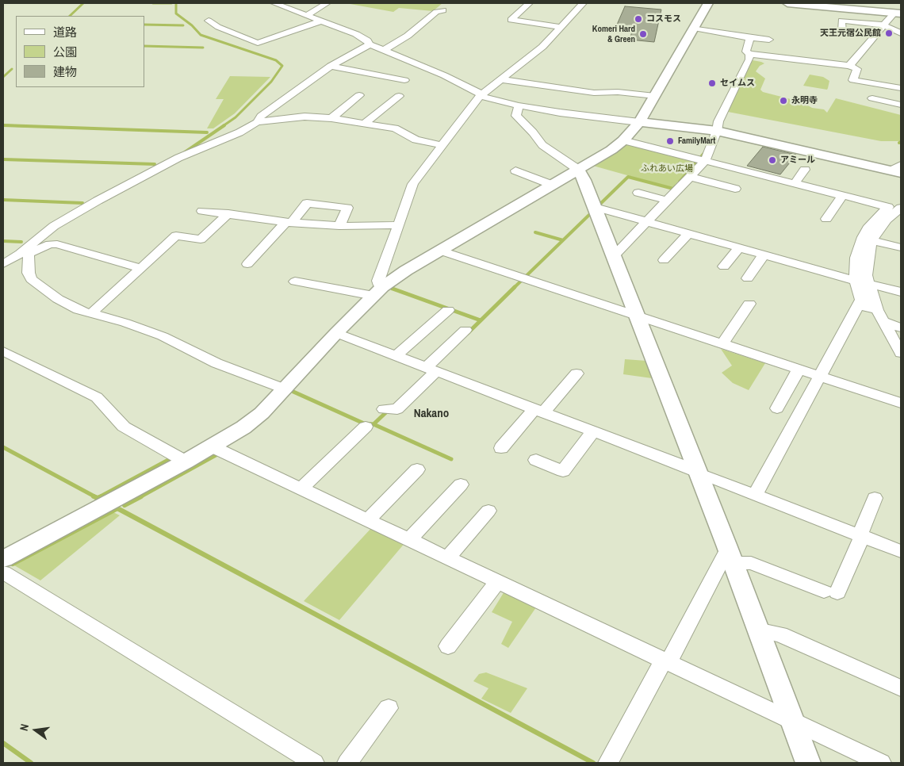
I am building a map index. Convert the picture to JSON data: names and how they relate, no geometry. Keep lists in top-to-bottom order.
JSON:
{
  "districts": ["Nakano"],
  "parks": ["ふれあい広場"],
  "places": [
    "コスモス",
    "天王元宿公民館",
    "Komeri Hard & Green",
    "セイムス",
    "永明寺",
    "FamilyMart",
    "アミール"
  ],
  "legend": ["道路", "公園", "建物"],
  "north": "left"
}
